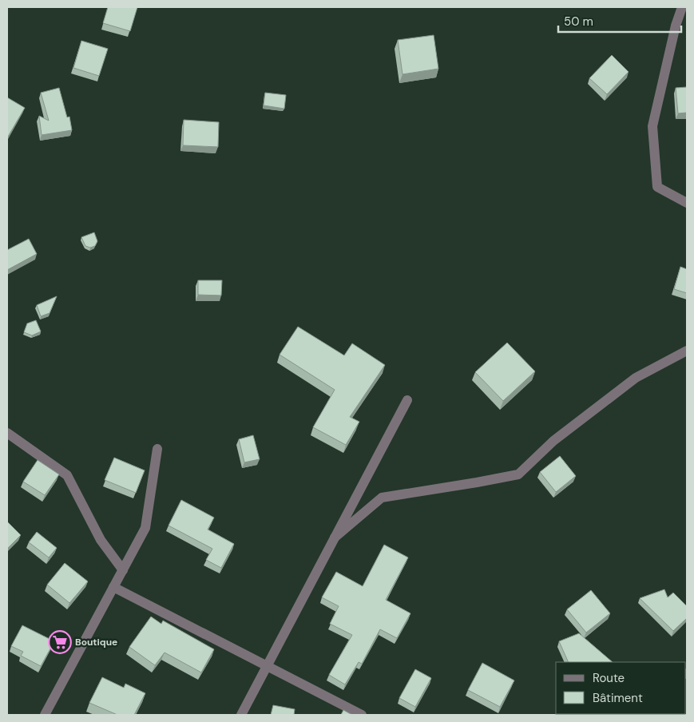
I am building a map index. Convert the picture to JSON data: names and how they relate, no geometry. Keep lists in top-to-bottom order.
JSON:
{
  "places": {
    "supermarket": ["Boutique"]
  },
  "legend": ["Route", "Bâtiment"],
  "scale_bar": "50 m"
}
